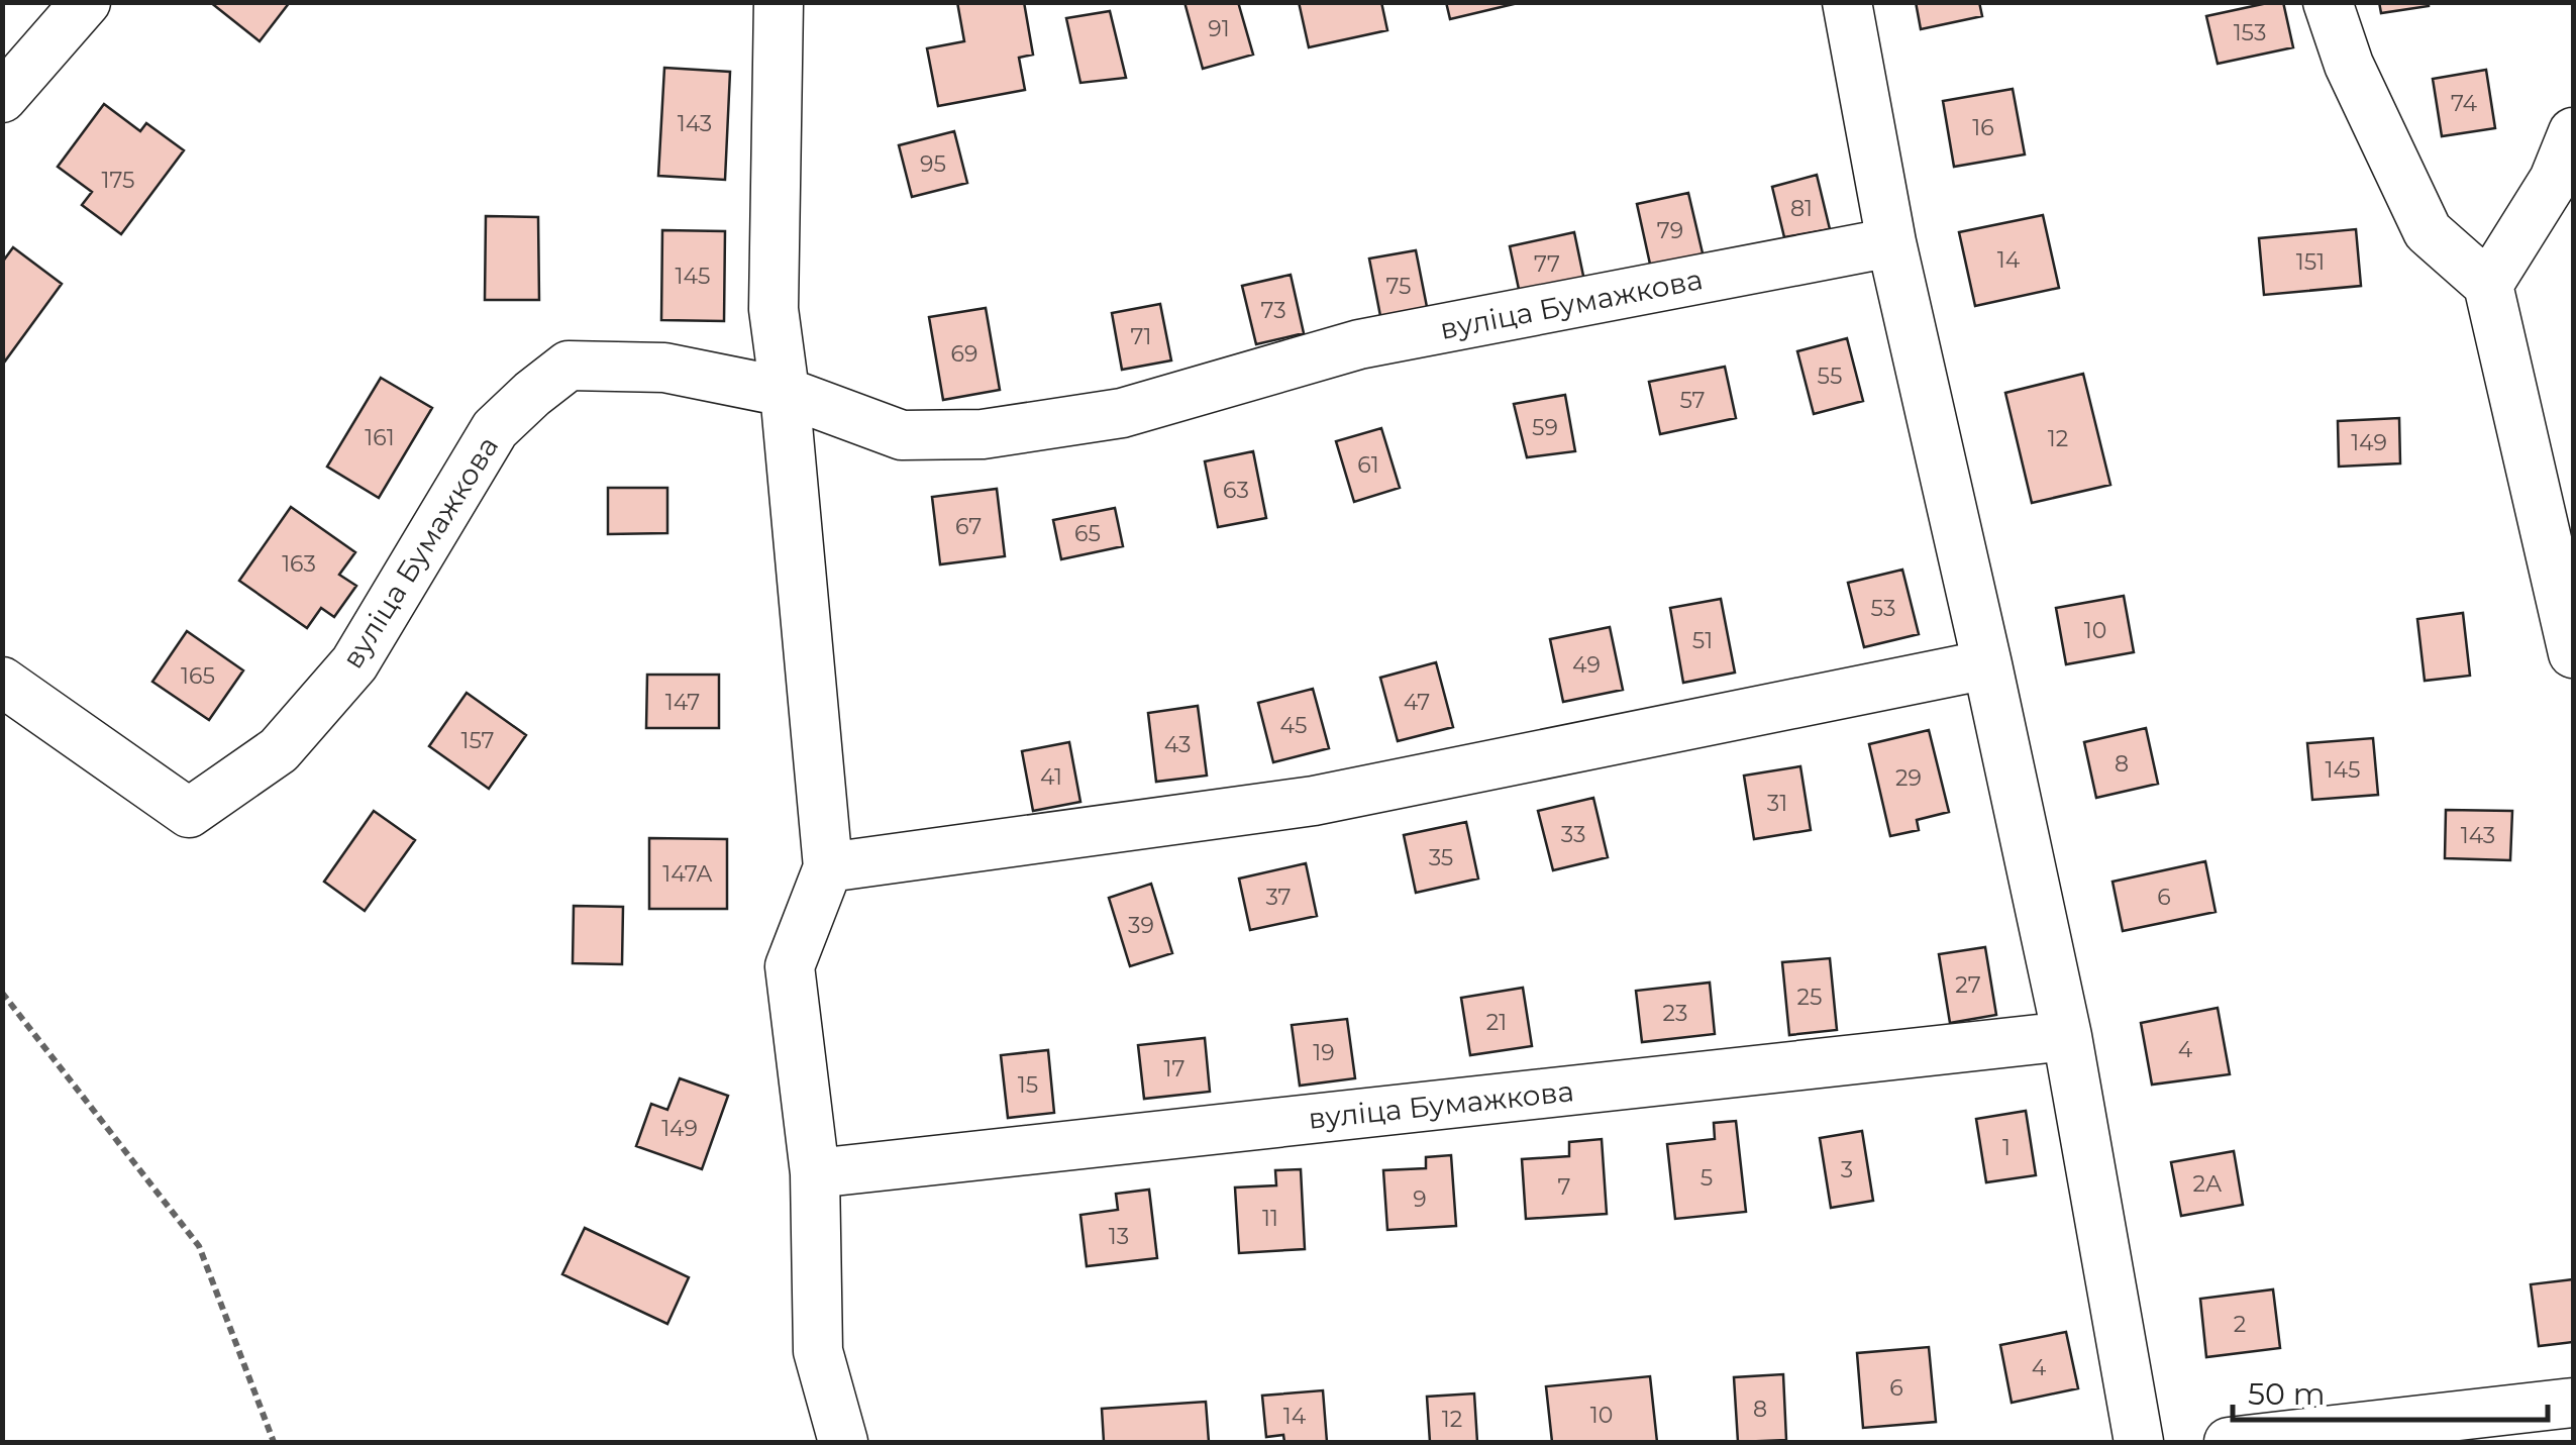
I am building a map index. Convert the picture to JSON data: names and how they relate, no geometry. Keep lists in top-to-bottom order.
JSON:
{
  "streets": {
    "street": ["вуліца Бумажкова"]
  },
  "house_numbers": [
    "91",
    "153",
    "74",
    "143",
    "16",
    "95",
    "175",
    "81",
    "79",
    "14",
    "151",
    "77",
    "145",
    "75",
    "73",
    "71",
    "69",
    "55",
    "57",
    "59",
    "161",
    "12",
    "149",
    "61",
    "63",
    "67",
    "65",
    "163",
    "53",
    "10",
    "51",
    "49",
    "165",
    "147",
    "47",
    "45",
    "157",
    "43",
    "8",
    "145",
    "41",
    "29",
    "31",
    "33",
    "143",
    "35",
    "147А",
    "37",
    "6",
    "39",
    "27",
    "25",
    "23",
    "21",
    "4",
    "19",
    "17",
    "15",
    "149",
    "1",
    "3",
    "5",
    "2А",
    "7",
    "9",
    "11",
    "13",
    "2",
    "4",
    "6",
    "8",
    "10",
    "14",
    "12"
  ],
  "scale_bar": "50 m"
}
